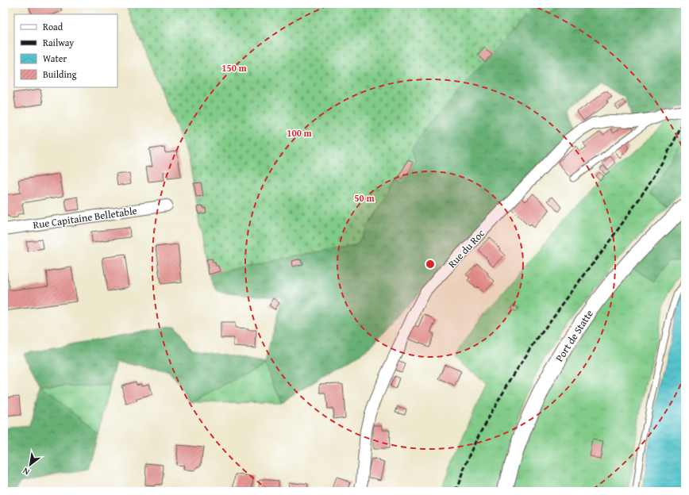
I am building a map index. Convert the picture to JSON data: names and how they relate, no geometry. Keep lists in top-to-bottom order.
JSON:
{
  "streets": {
    "street": ["Rue Capitaine Belletable", "Rue du Roc", "Port de Statte"]
  },
  "legend": [
    "Road",
    "Railway",
    "Water",
    "Building"
  ],
  "north": "bottom left",
  "rings": ["150 m", "100 m", "50 m"]
}
